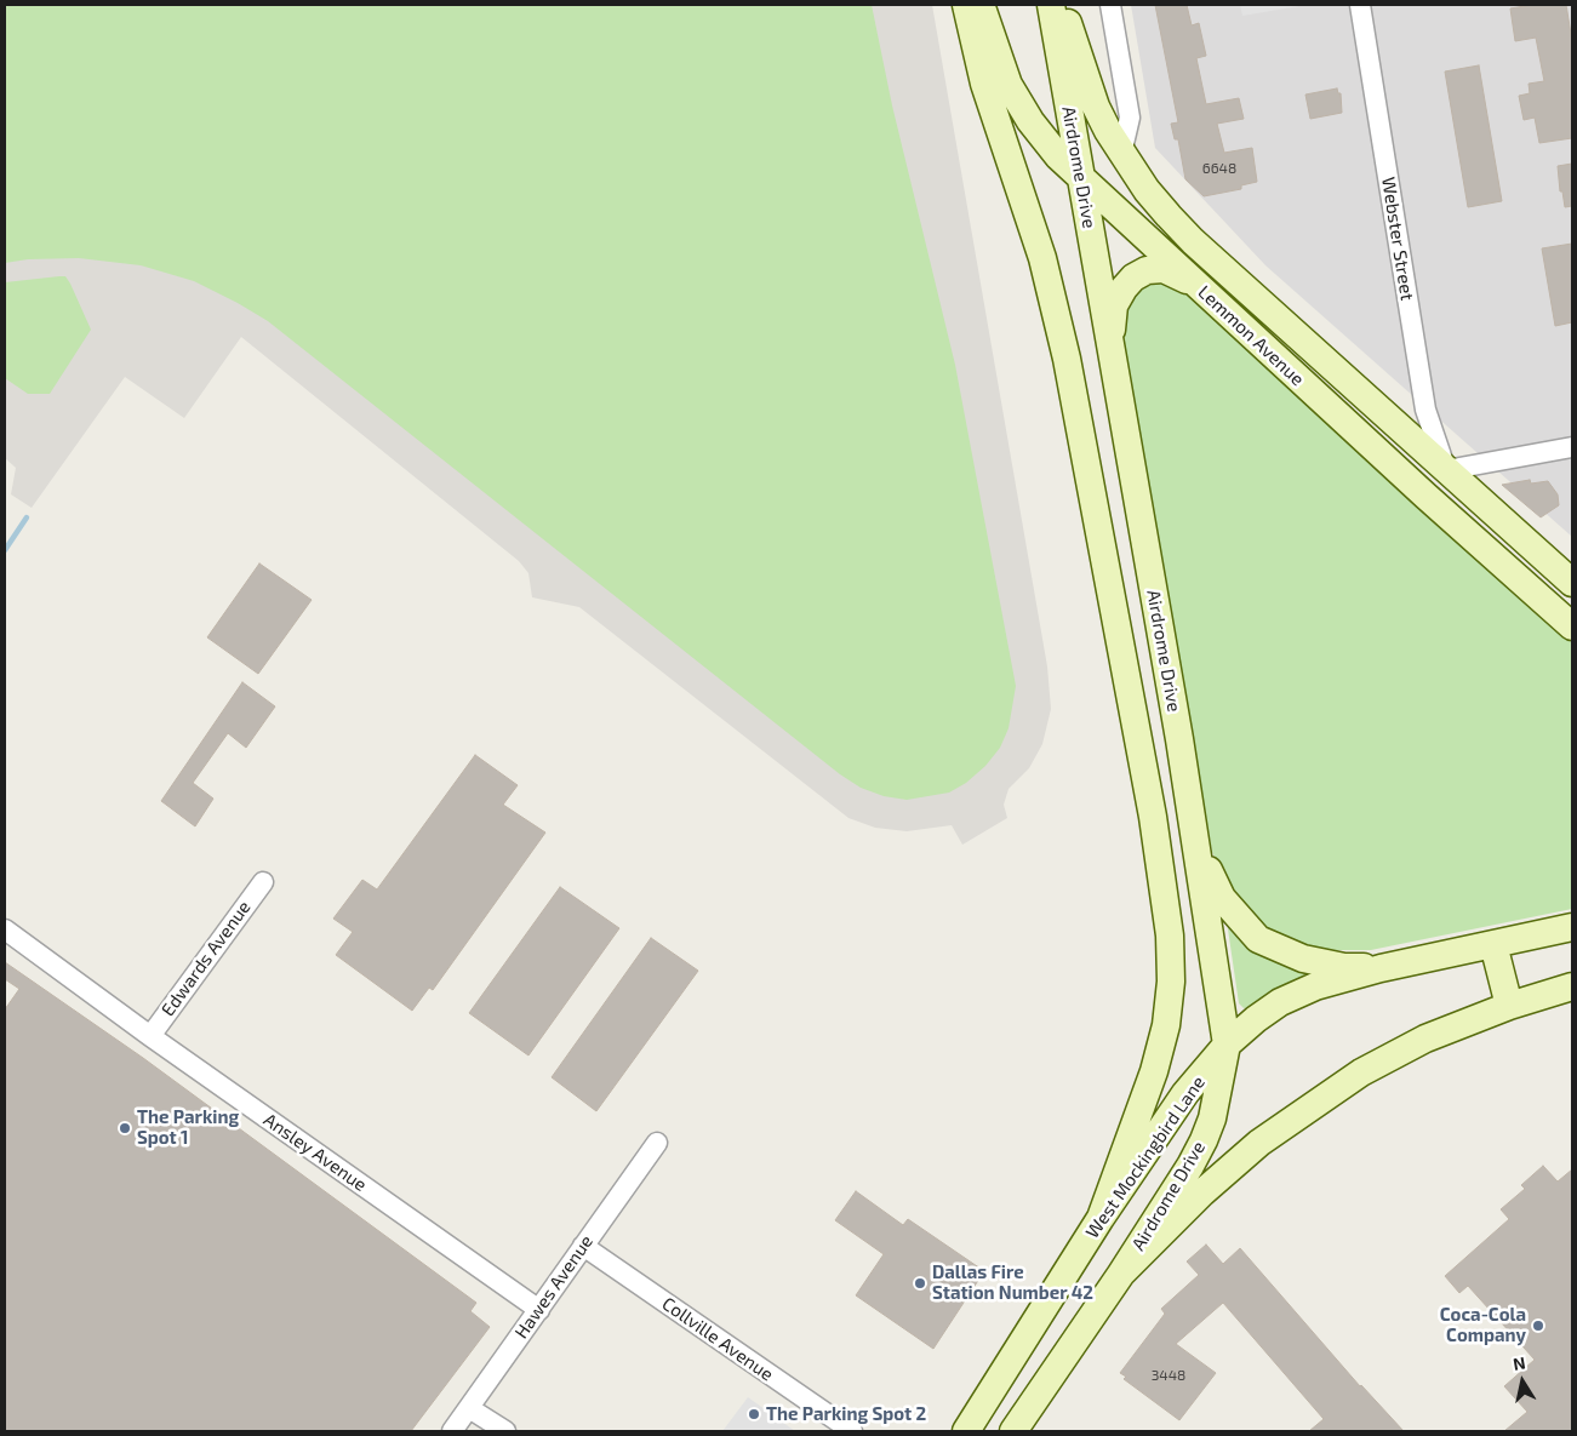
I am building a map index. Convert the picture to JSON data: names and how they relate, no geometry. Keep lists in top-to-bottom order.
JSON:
{
  "streets": {
    "main road": ["Airdrome Drive", "Lemmon Avenue", "West Mockingbird Lane"],
    "street": [
      "Webster Street",
      "Edwards Avenue",
      "Ansley Avenue",
      "Hawes Avenue",
      "Collville Avenue"
    ]
  },
  "crossings": [
    ["Airdrome Drive", "Lemmon Avenue"],
    ["Airdrome Drive", "West Mockingbird Lane"],
    ["Webster Street", "Lemmon Avenue"],
    ["Edwards Avenue", "Ansley Avenue"],
    ["Ansley Avenue", "Hawes Avenue"],
    ["Hawes Avenue", "Collville Avenue"]
  ],
  "places": [
    "The Parking Spot 1",
    "Dallas Fire Station Number 42",
    "Coca-Cola Company",
    "The Parking Spot 2"
  ],
  "house_numbers": ["6648", "3448"],
  "north": "top"
}
